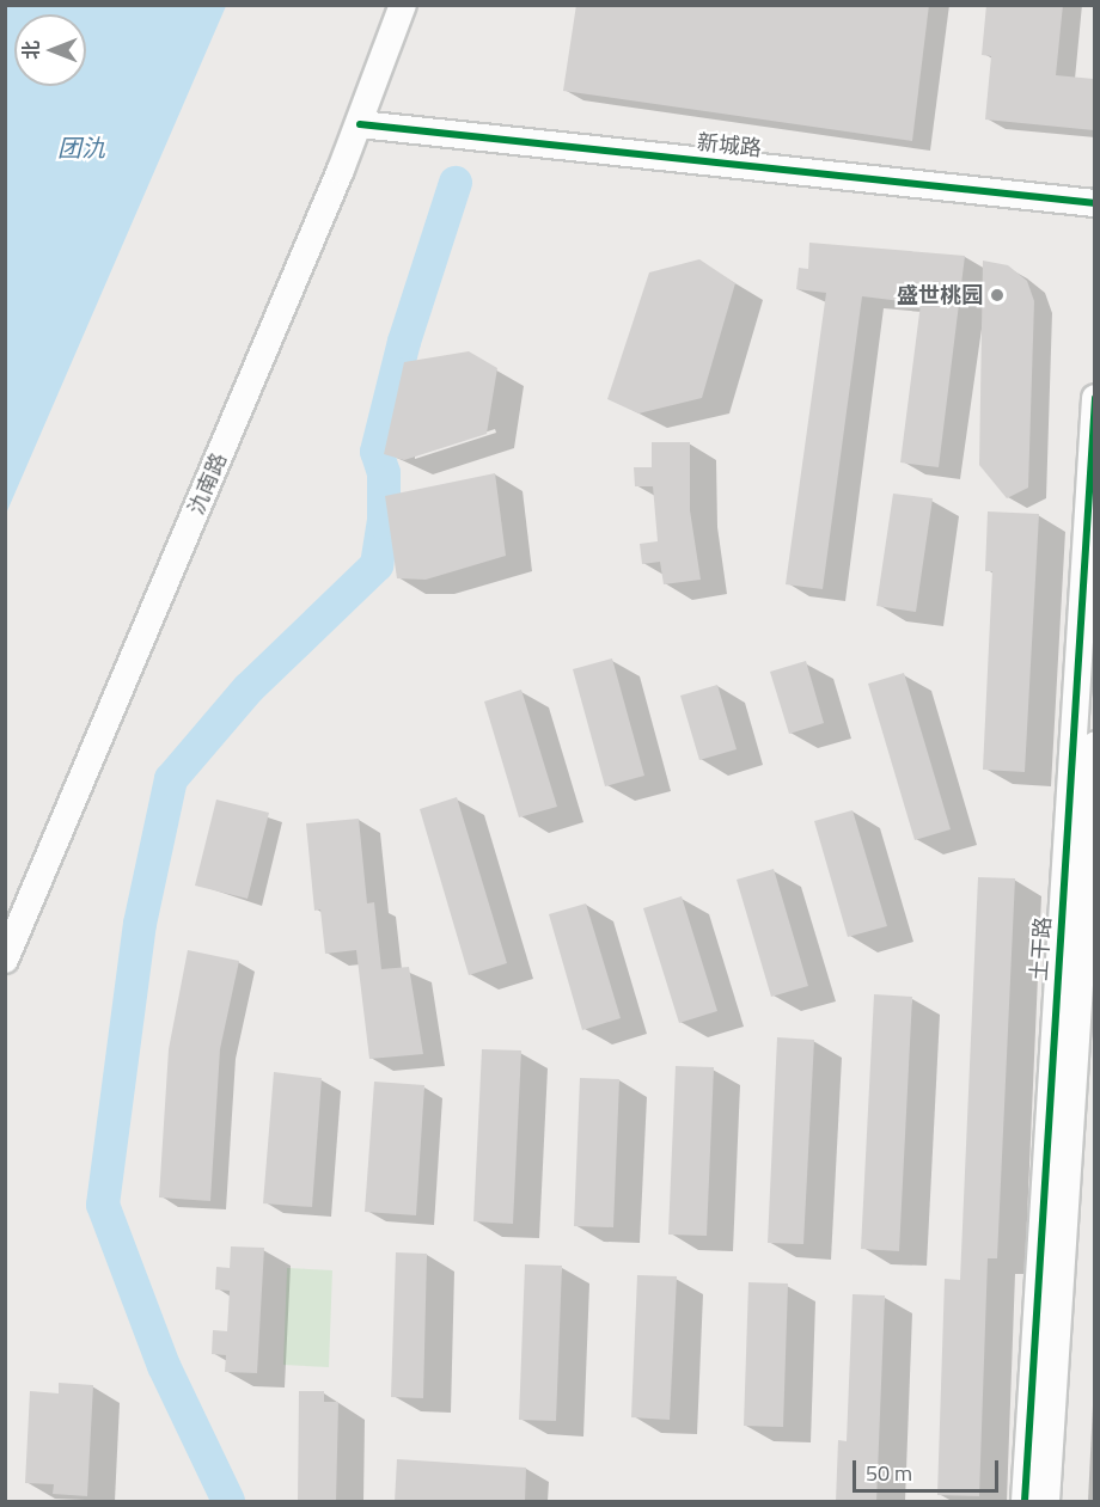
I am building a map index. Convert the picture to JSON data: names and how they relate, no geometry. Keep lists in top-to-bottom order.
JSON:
{
  "streets": {
    "street": ["新城路", "氿南路", "土干路"]
  },
  "crossings": [
    ["新城路", "氿南路"]
  ],
  "water": ["团氿"],
  "places": ["盛世桃园"],
  "scale_bar": "50 m",
  "north": "left"
}
